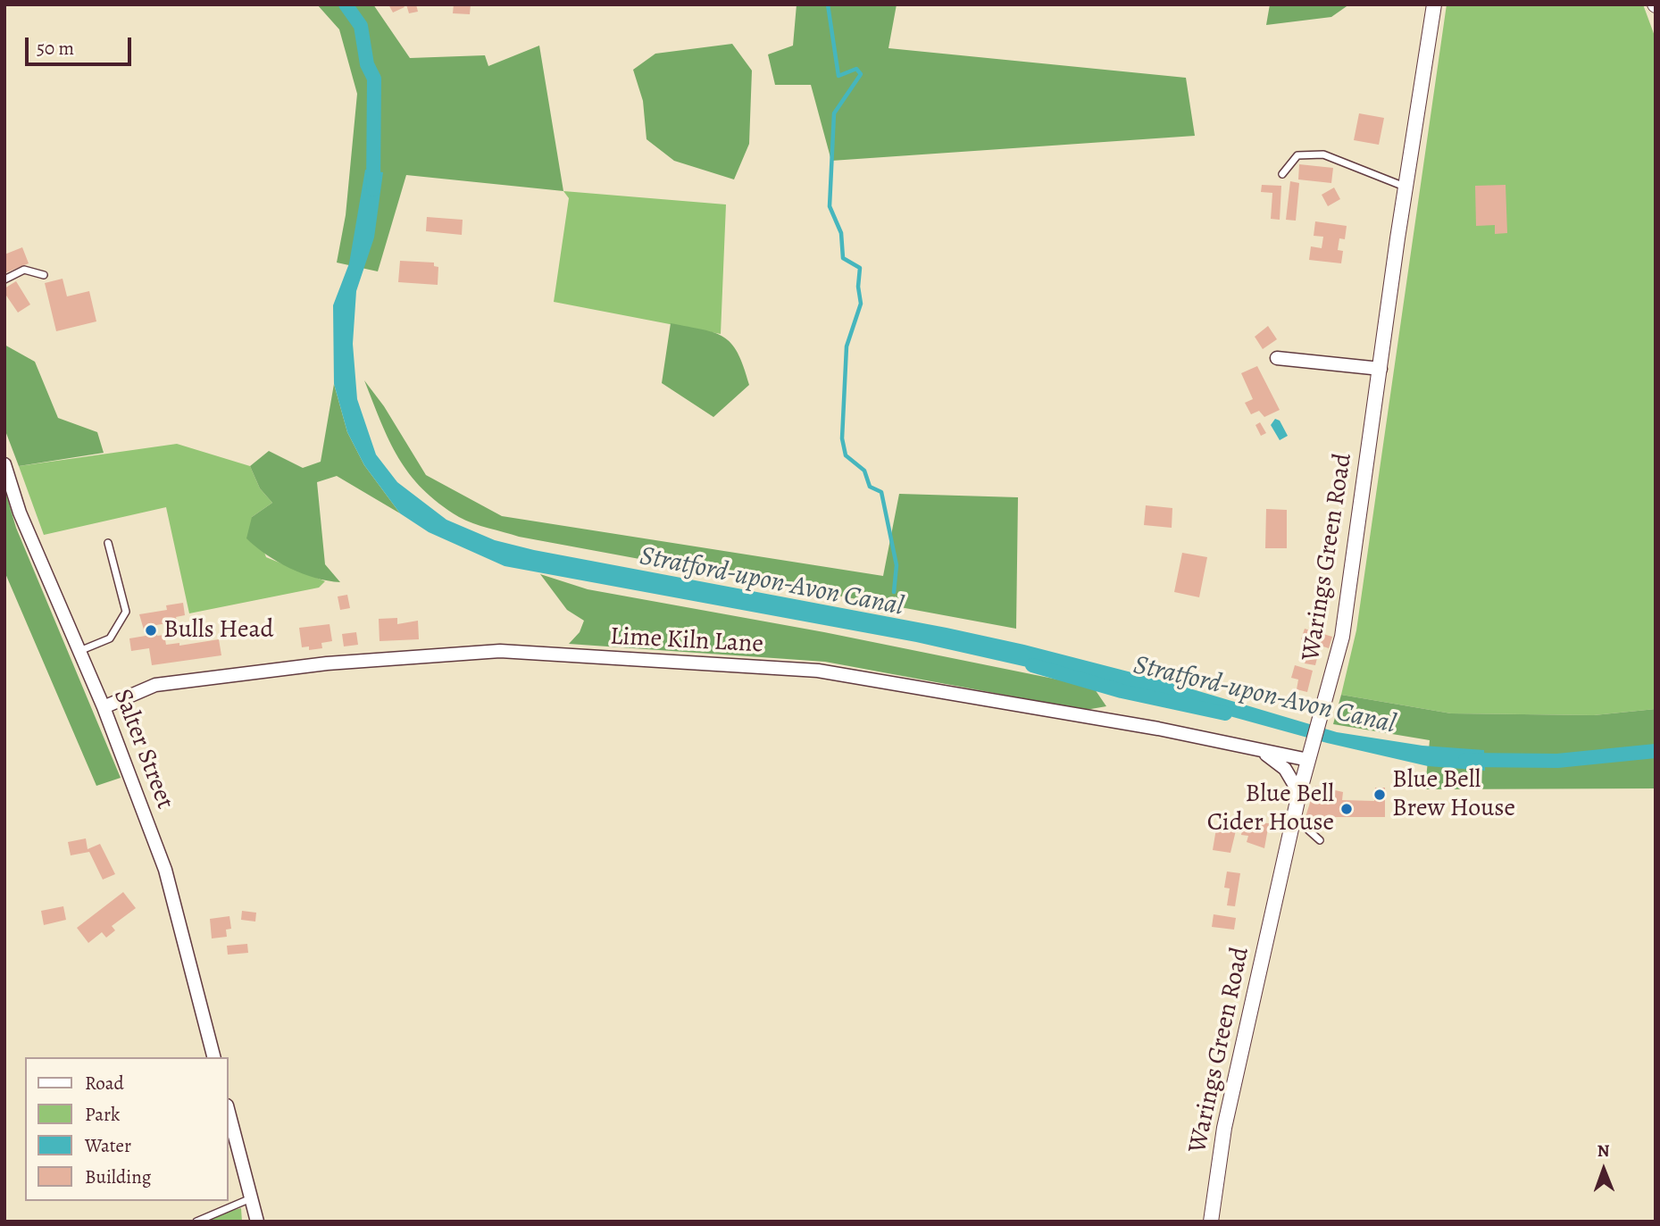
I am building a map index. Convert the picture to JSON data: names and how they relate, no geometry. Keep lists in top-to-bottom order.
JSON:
{
  "streets": {
    "street": ["Warings Green Road", "Lime Kiln Lane", "Salter Street"]
  },
  "crossings": [
    ["Warings Green Road", "Lime Kiln Lane"],
    ["Lime Kiln Lane", "Salter Street"]
  ],
  "water": ["Stratford-upon-Avon Canal"],
  "places": ["Bulls Head", "Blue Bell Brew House", "Blue Bell Cider House"],
  "legend": [
    "Road",
    "Park",
    "Water",
    "Building"
  ],
  "scale_bar": "50 m",
  "north": "top"
}
